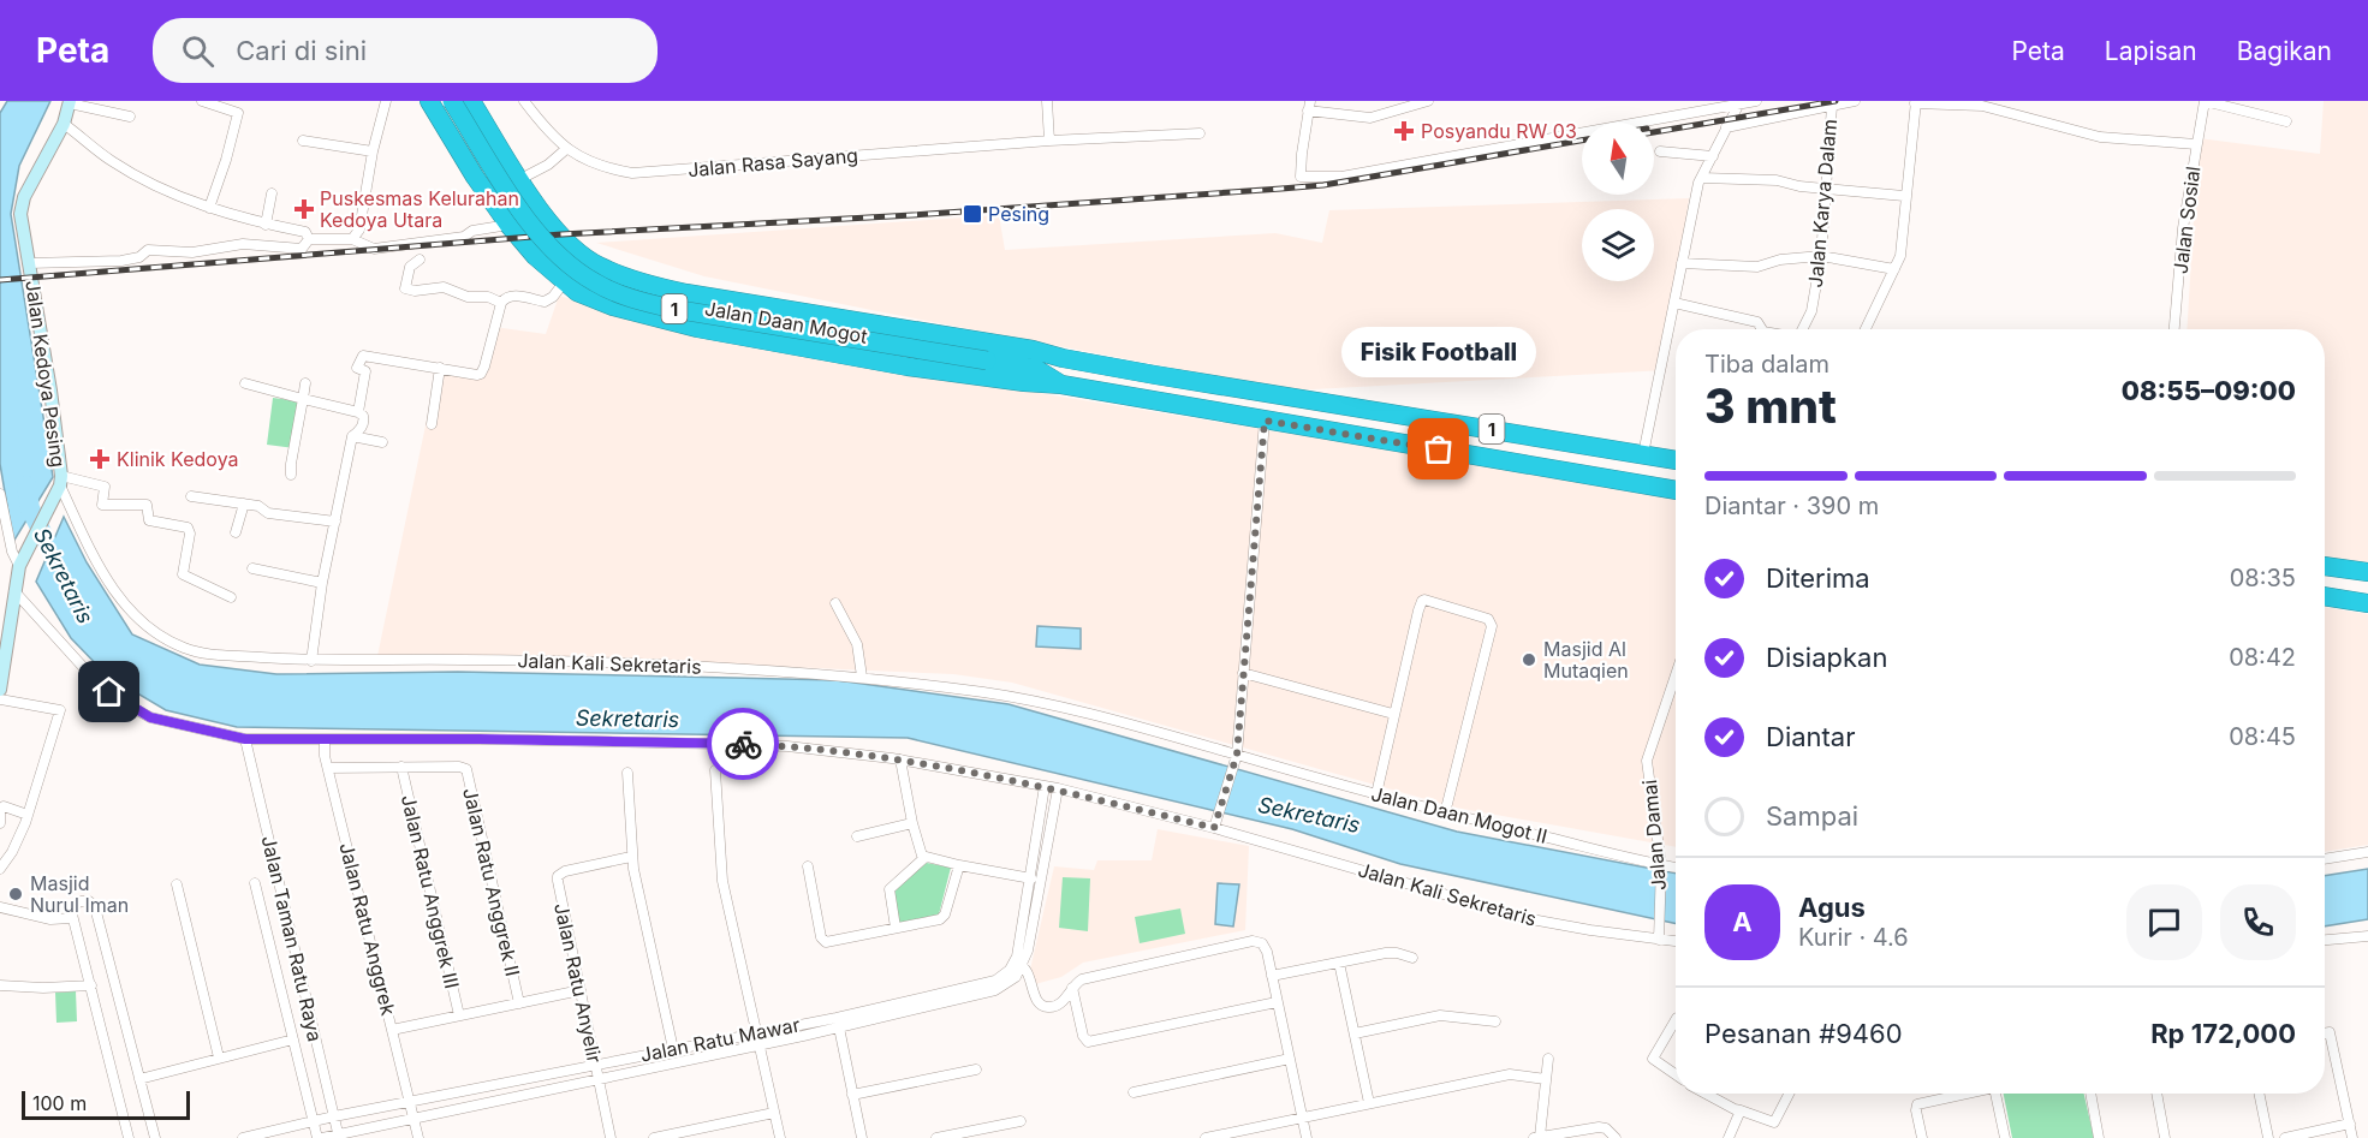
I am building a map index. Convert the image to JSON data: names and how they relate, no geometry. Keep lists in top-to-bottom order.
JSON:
{
  "streets": {
    "highway": ["1", "Jalan Daan Mogot"],
    "street": [
      "Jalan Rasa Sayang",
      "Jalan Karya Dalam",
      "Jalan Sosial",
      "Jalan Kedoya Pesing",
      "Jalan Kali Sekretaris",
      "Jalan Daan Mogot II",
      "Jalan Damai",
      "Jalan Ratu Anggrek II",
      "Jalan Ratu Anggrek III",
      "Jalan Ratu Anggrek",
      "Jalan Taman Ratu Raya",
      "Jalan Ratu Anyelir",
      "Jalan Ratu Mawar"
    ]
  },
  "crossings": [
    ["Jalan Kedoya Pesing", "Jalan Kali Sekretaris"],
    ["Jalan Kali Sekretaris", "Jalan Daan Mogot II"],
    ["Jalan Kali Sekretaris", "Jalan Damai"],
    ["Jalan Kali Sekretaris", "Jalan Ratu Anggrek"],
    ["Jalan Kali Sekretaris", "Jalan Taman Ratu Raya"],
    ["Jalan Daan Mogot II", "Jalan Damai"],
    ["Jalan Ratu Anggrek II", "Jalan Ratu Anggrek III"],
    ["Jalan Ratu Anggrek II", "Jalan Ratu Anggrek"],
    ["Jalan Ratu Anggrek", "Jalan Ratu Mawar"],
    ["Jalan Taman Ratu Raya", "Jalan Ratu Mawar"],
    ["Jalan Ratu Anyelir", "Jalan Ratu Mawar"]
  ],
  "water": ["Sekretaris"],
  "places": {
    "health": ["Posyandu RW 03", "Puskesmas Kelurahan Kedoya Utara", "Klinik Kedoya"],
    "transit": ["Pesing"],
    "other": ["Fisik Football", "Masjid Al Mutaqien", "Masjid Nurul Iman"]
  },
  "scale_bar": "100 m",
  "north": "top",
  "page": {
    "header": "Peta",
    "search": "Cari di sini",
    "nav": ["Peta", "Lapisan", "Bagikan"],
    "bubble": "Fisik Football",
    "heading": ["3 mnt", "Tiba dalam", "08:55–09:00"],
    "panel": [
      "Agus",
      "Kurir · 4.6",
      "Pesanan #9460",
      "Rp 172,000"
    ],
    "bar": "Diantar · 390 m",
    "list": [
      ["Diterima", "08:35"],
      ["Disiapkan", "08:42"],
      ["Diantar", "08:45"],
      "Sampai"
    ],
    "round": "A",
    "scale": "100 m"
  }
}
